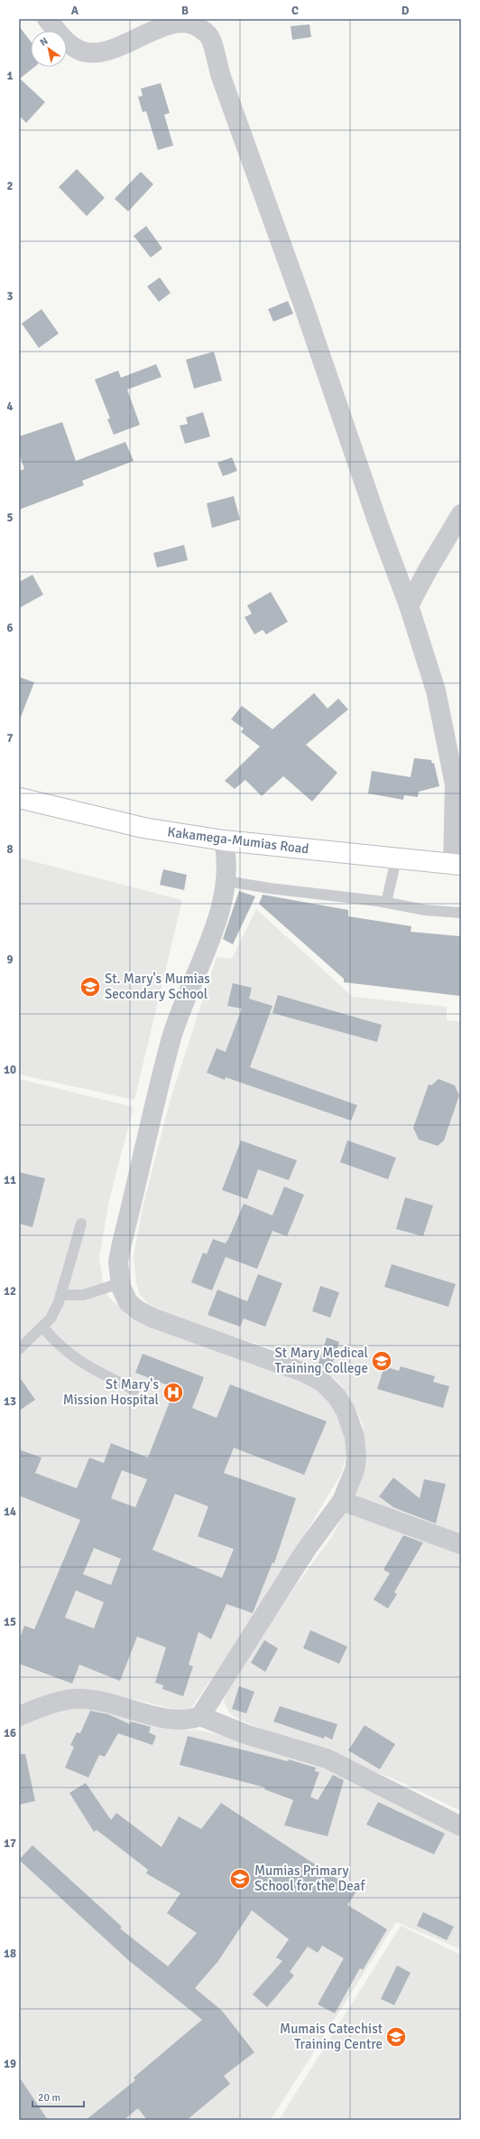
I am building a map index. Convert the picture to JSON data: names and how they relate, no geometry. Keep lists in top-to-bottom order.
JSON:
{
  "streets": {
    "highway": ["Kakamega-Mumias Road"]
  },
  "places": {
    "school or university": [
      "St. Mary's Mumias Secondary School",
      "St Mary Medical Training College",
      "Mumias Primary School for the Deaf",
      "Mumais Catechist Training Centre"
    ],
    "hospital": ["St Mary's Mission Hospital"]
  },
  "scale_bar": "20 m",
  "north": "top left",
  "grid": {
    "columns": [
      "A",
      "B",
      "C",
      "D"
    ],
    "rows": [
      "1",
      "2",
      "3",
      "4",
      "5",
      "6",
      "7",
      "8",
      "9",
      "10",
      "11",
      "12",
      "13",
      "14",
      "15",
      "16",
      "17",
      "18",
      "19"
    ]
  }
}
